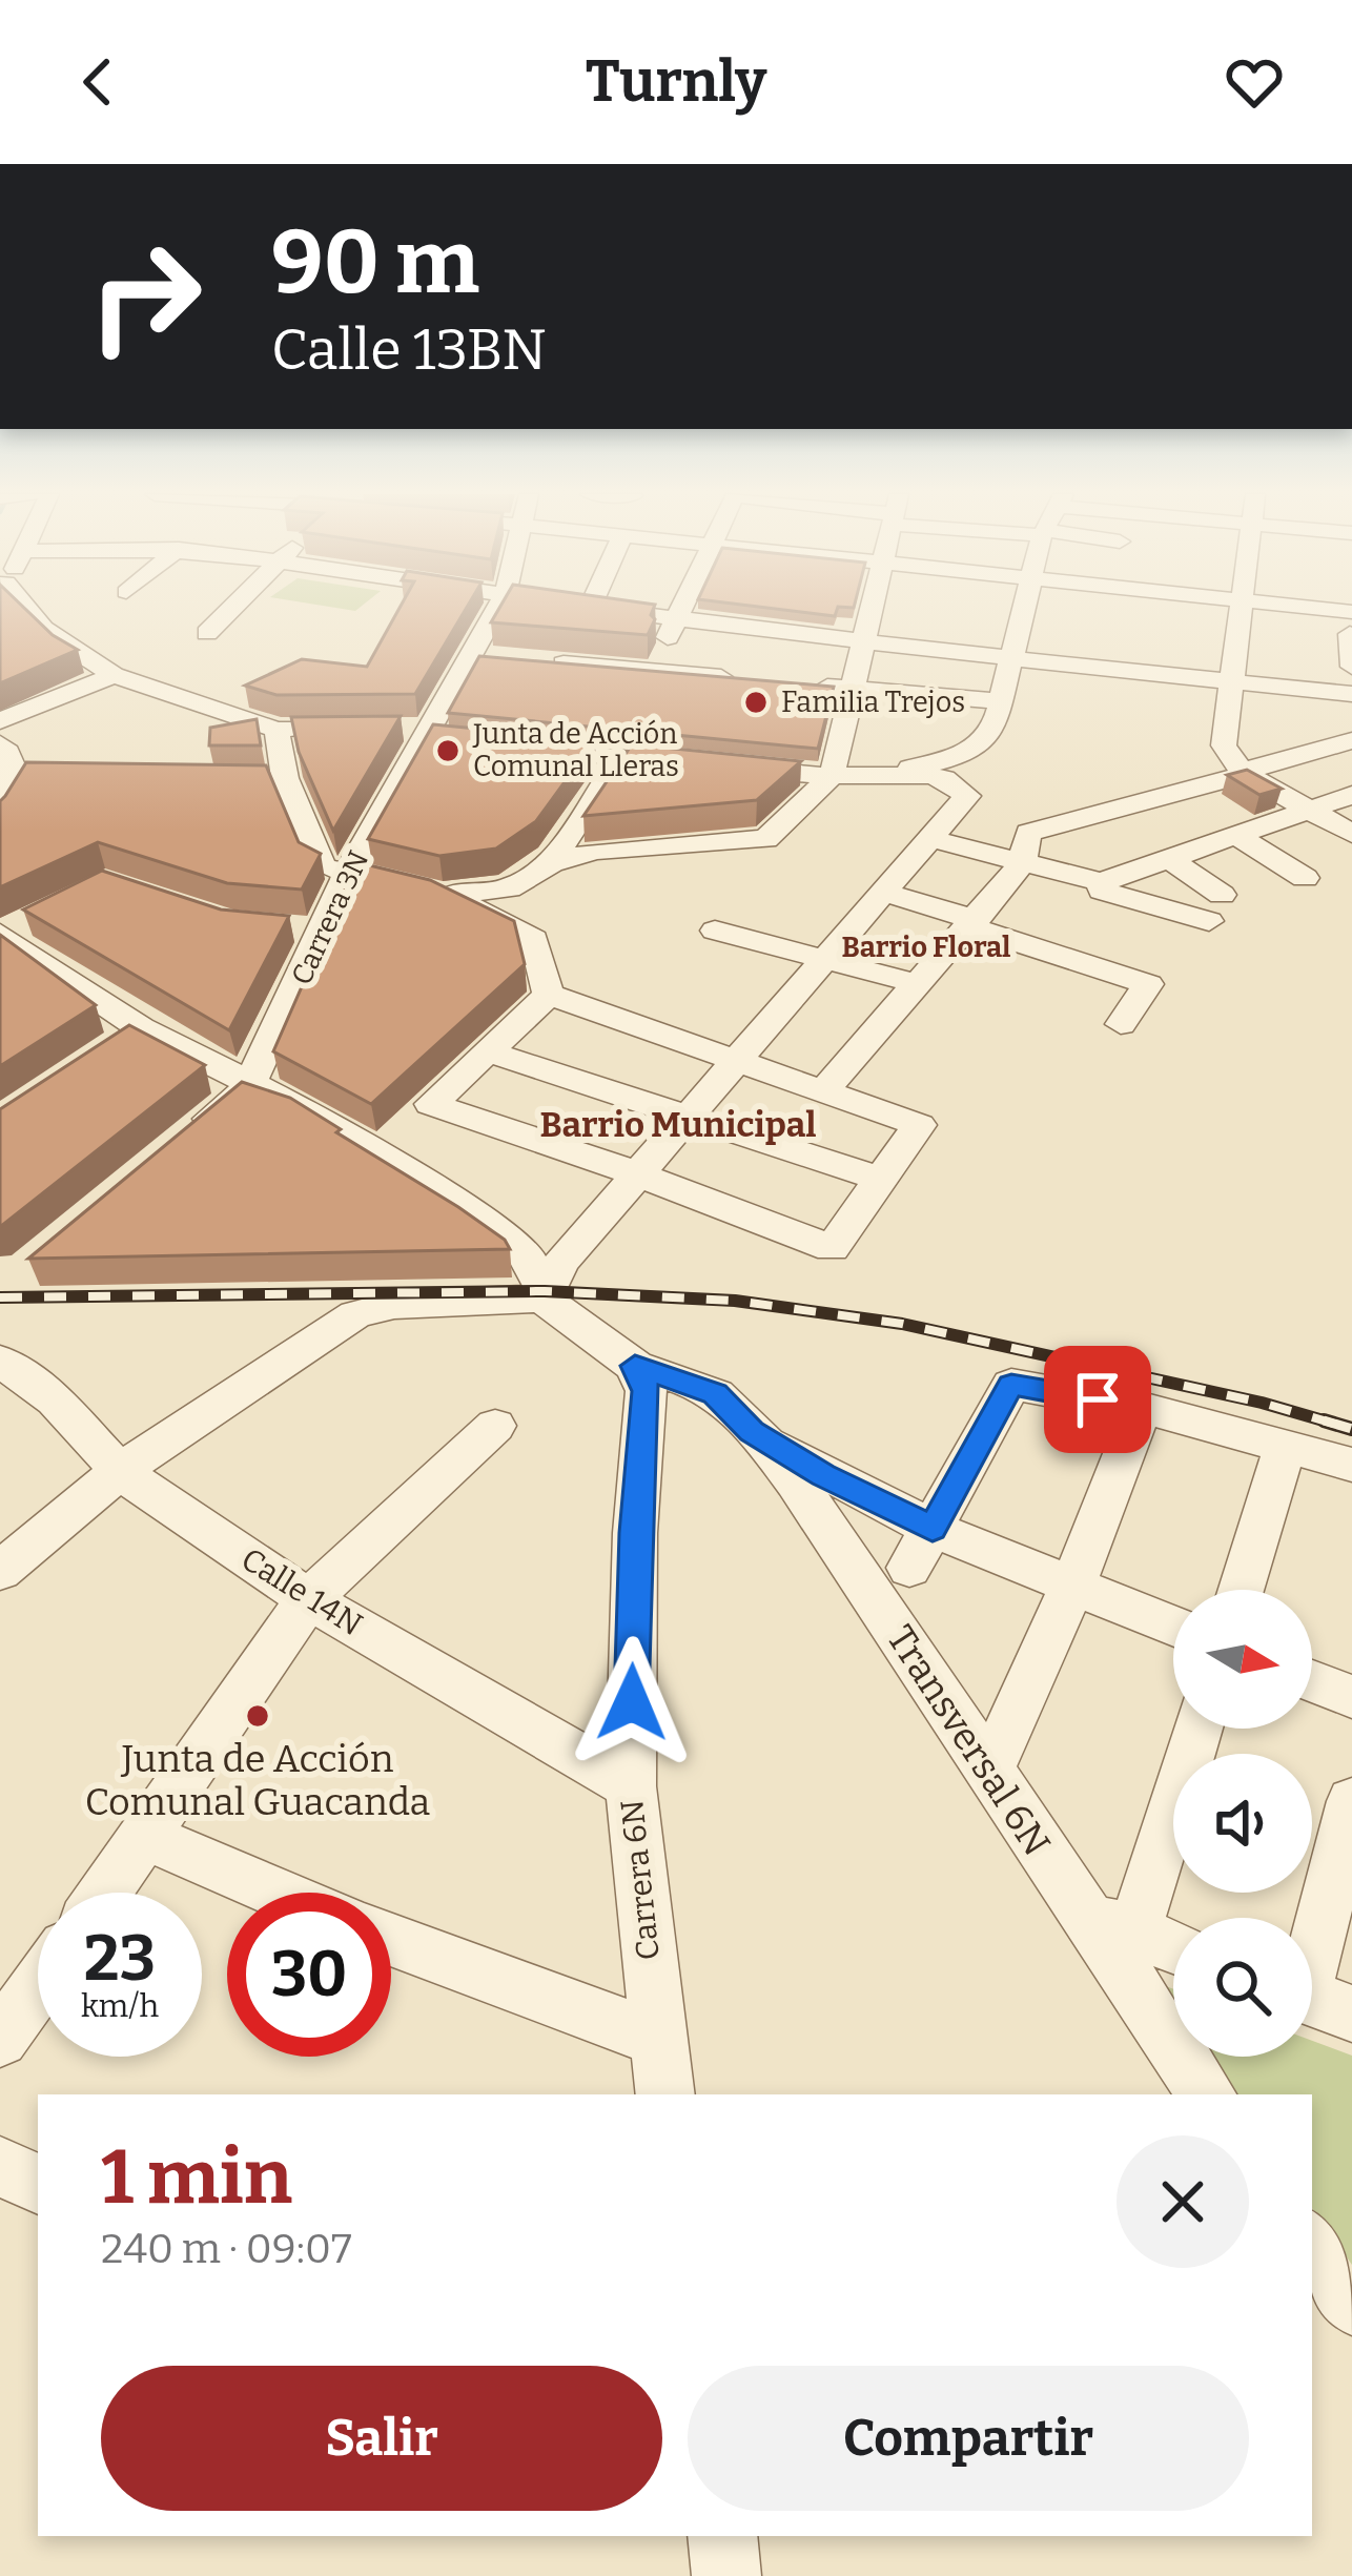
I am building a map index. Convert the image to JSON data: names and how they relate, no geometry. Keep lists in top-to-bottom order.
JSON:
{
  "streets": {
    "street": [
      "Carrera 3N",
      "Calle 14N",
      "Transversal 6N",
      "Carrera 6N"
    ]
  },
  "crossings": [
    ["Calle 14N", "Carrera 6N"],
    ["Transversal 6N", "Carrera 6N"]
  ],
  "districts": ["Barrio Floral", "Barrio Municipal"],
  "places": ["Familia Trejos", "Junta de Acción Comunal Lleras", "Junta de Acción Comunal Guacanda"],
  "north": "right",
  "page": {
    "header": "Turnly",
    "turn": ["90 m", "Calle 13BN"],
    "speed": "23 km/h",
    "limit": "30",
    "heading": ["1 min", "240 m · 09:07"],
    "buttons": ["Salir", "Compartir"]
  }
}
